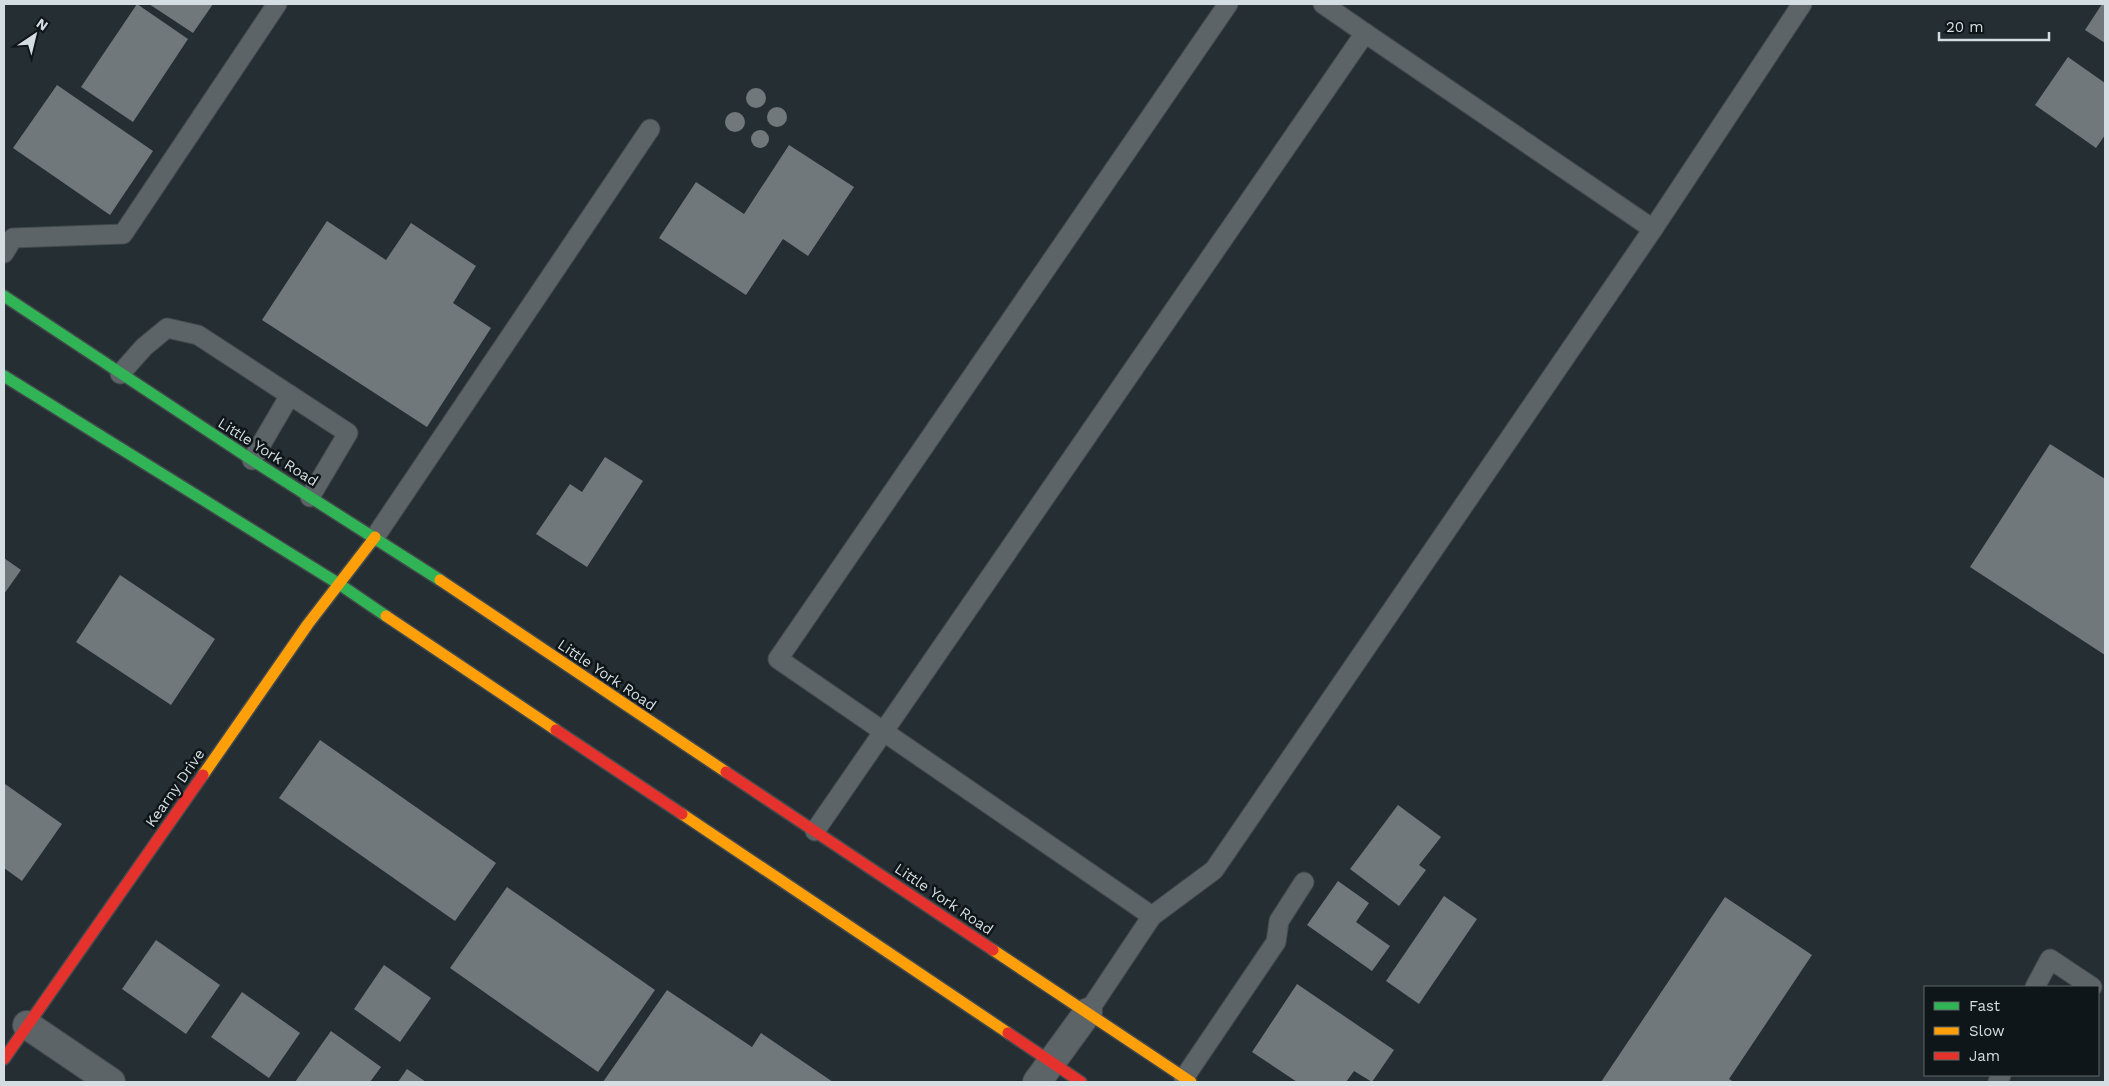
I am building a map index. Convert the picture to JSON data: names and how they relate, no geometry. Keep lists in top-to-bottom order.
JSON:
{
  "streets": {
    "main road": ["Little York Road", "Kearny Drive"]
  },
  "crossings": [
    ["Little York Road", "Kearny Drive"]
  ],
  "legend": ["Fast", "Slow", "Jam"],
  "scale_bar": "20 m",
  "north": "top right"
}
